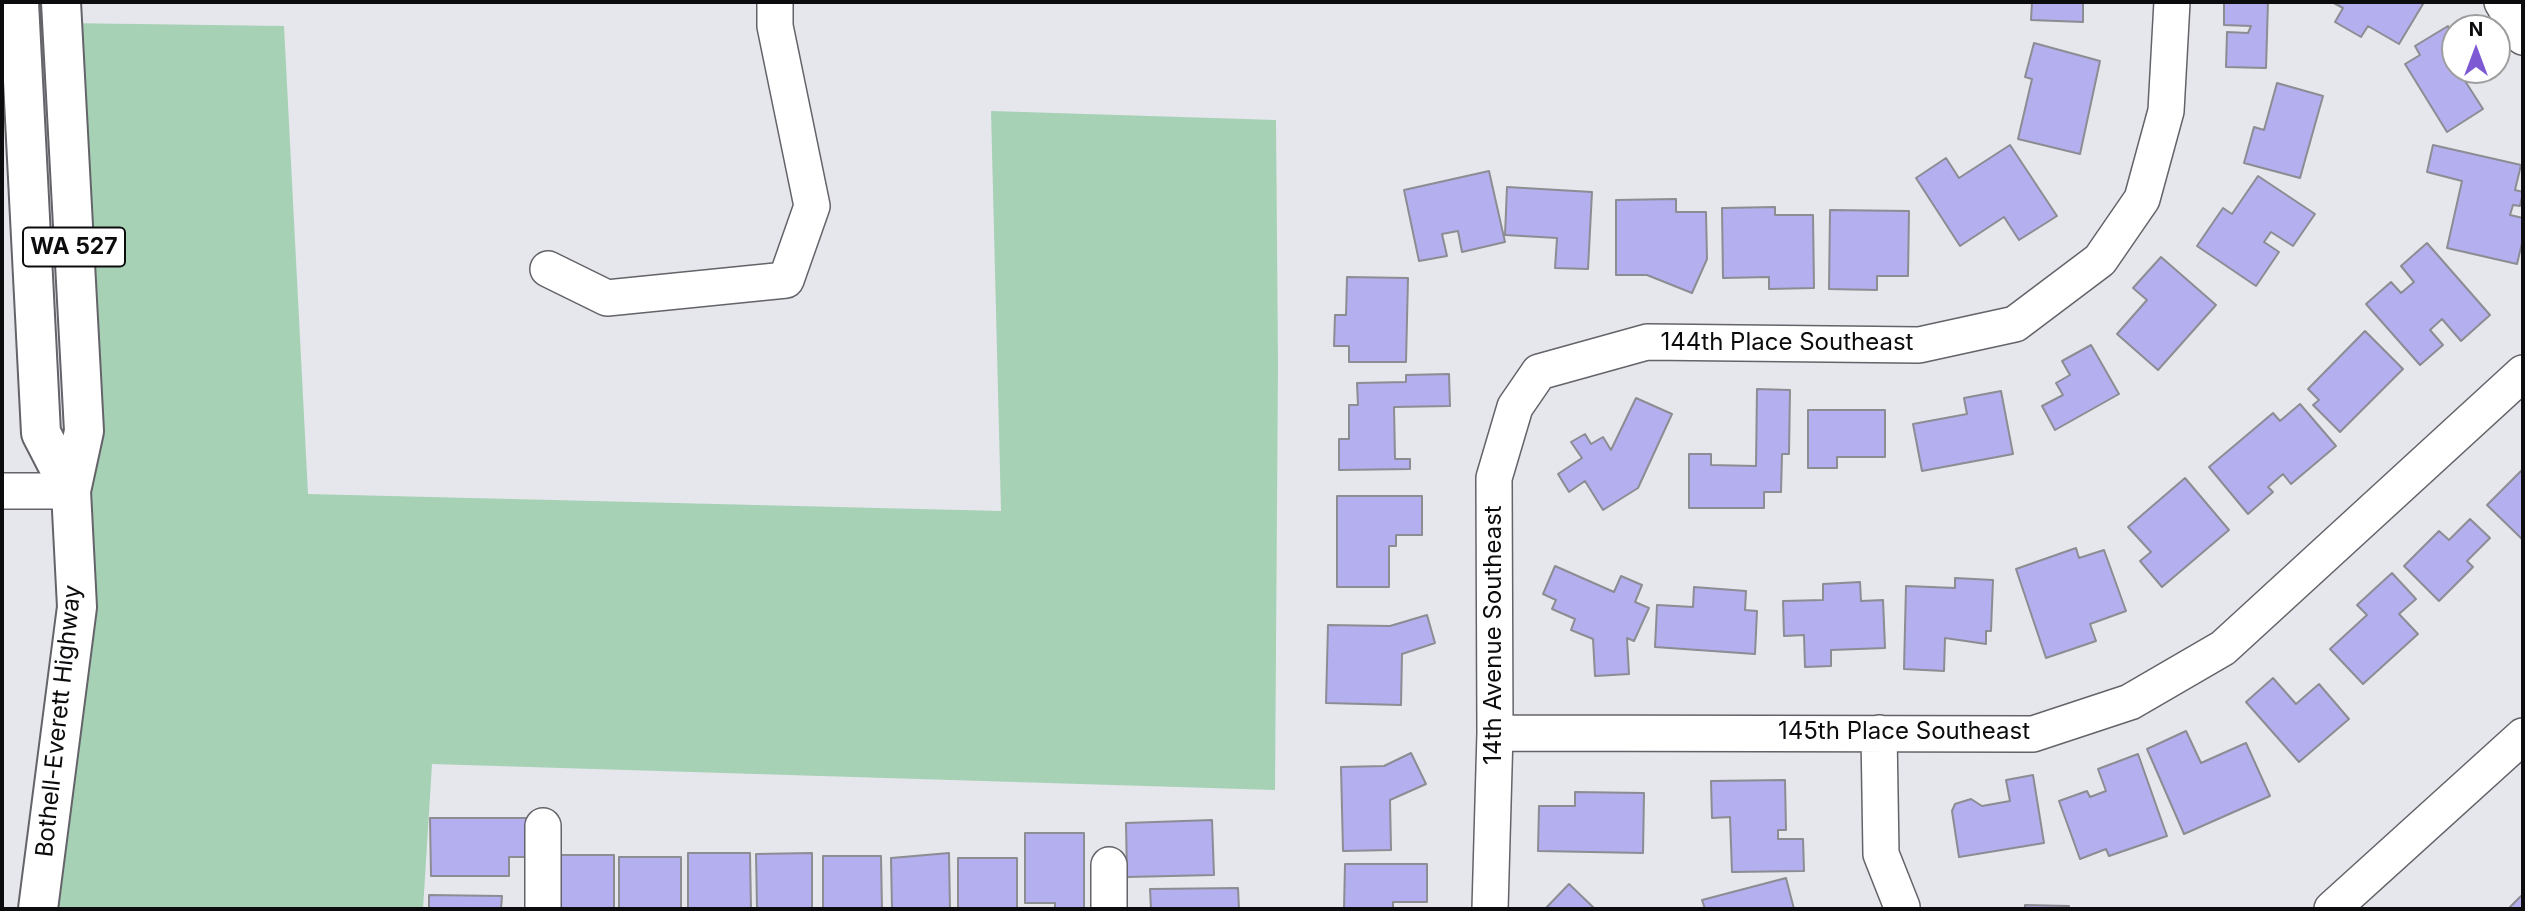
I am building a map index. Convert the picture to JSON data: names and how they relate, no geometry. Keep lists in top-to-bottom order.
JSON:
{
  "streets": {
    "main road": ["WA 527", "Bothell-Everett Highway"],
    "street": ["144th Place Southeast", "14th Avenue Southeast", "145th Place Southeast"]
  },
  "crossings": [
    ["144th Place Southeast", "14th Avenue Southeast"],
    ["14th Avenue Southeast", "145th Place Southeast"]
  ],
  "north": "top"
}
